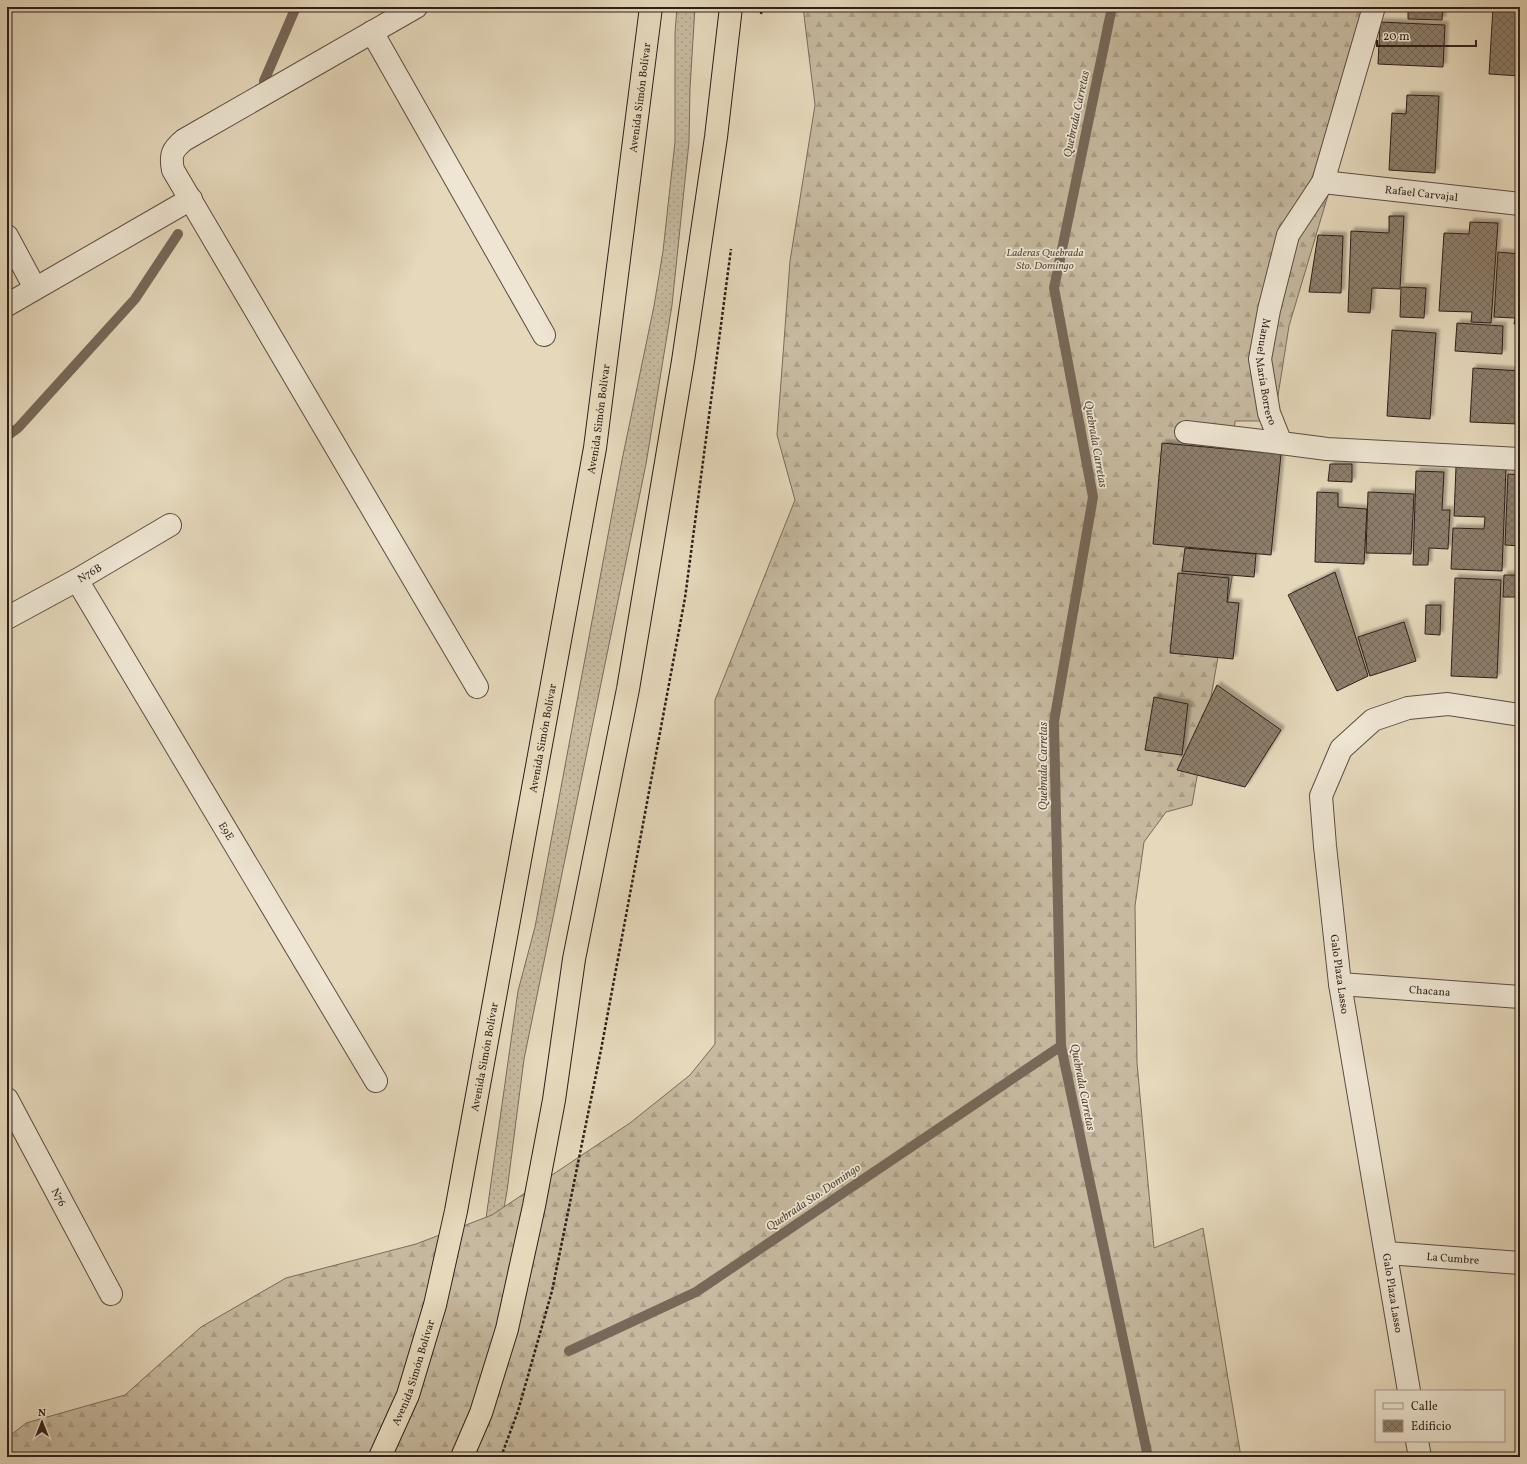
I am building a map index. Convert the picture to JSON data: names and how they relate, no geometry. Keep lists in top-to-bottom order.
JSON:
{
  "streets": {
    "highway": ["Avenida Simón Bolívar"],
    "street": [
      "Rafael Carvajal",
      "Manuel María Borrero",
      "N76B",
      "E9E",
      "Galo Plaza Lasso",
      "Chacana",
      "N76",
      "La Cumbre"
    ]
  },
  "crossings": [
    ["Rafael Carvajal", "Manuel María Borrero"],
    ["N76B", "E9E"],
    ["Galo Plaza Lasso", "Chacana"],
    ["Galo Plaza Lasso", "La Cumbre"]
  ],
  "water": ["Quebrada Carretas", "Quebrada Sto. Domingo"],
  "parks": ["Laderas Quebrada Sto. Domingo"],
  "legend": ["Calle", "Edificio"],
  "scale_bar": "20 m",
  "north": "top"
}
